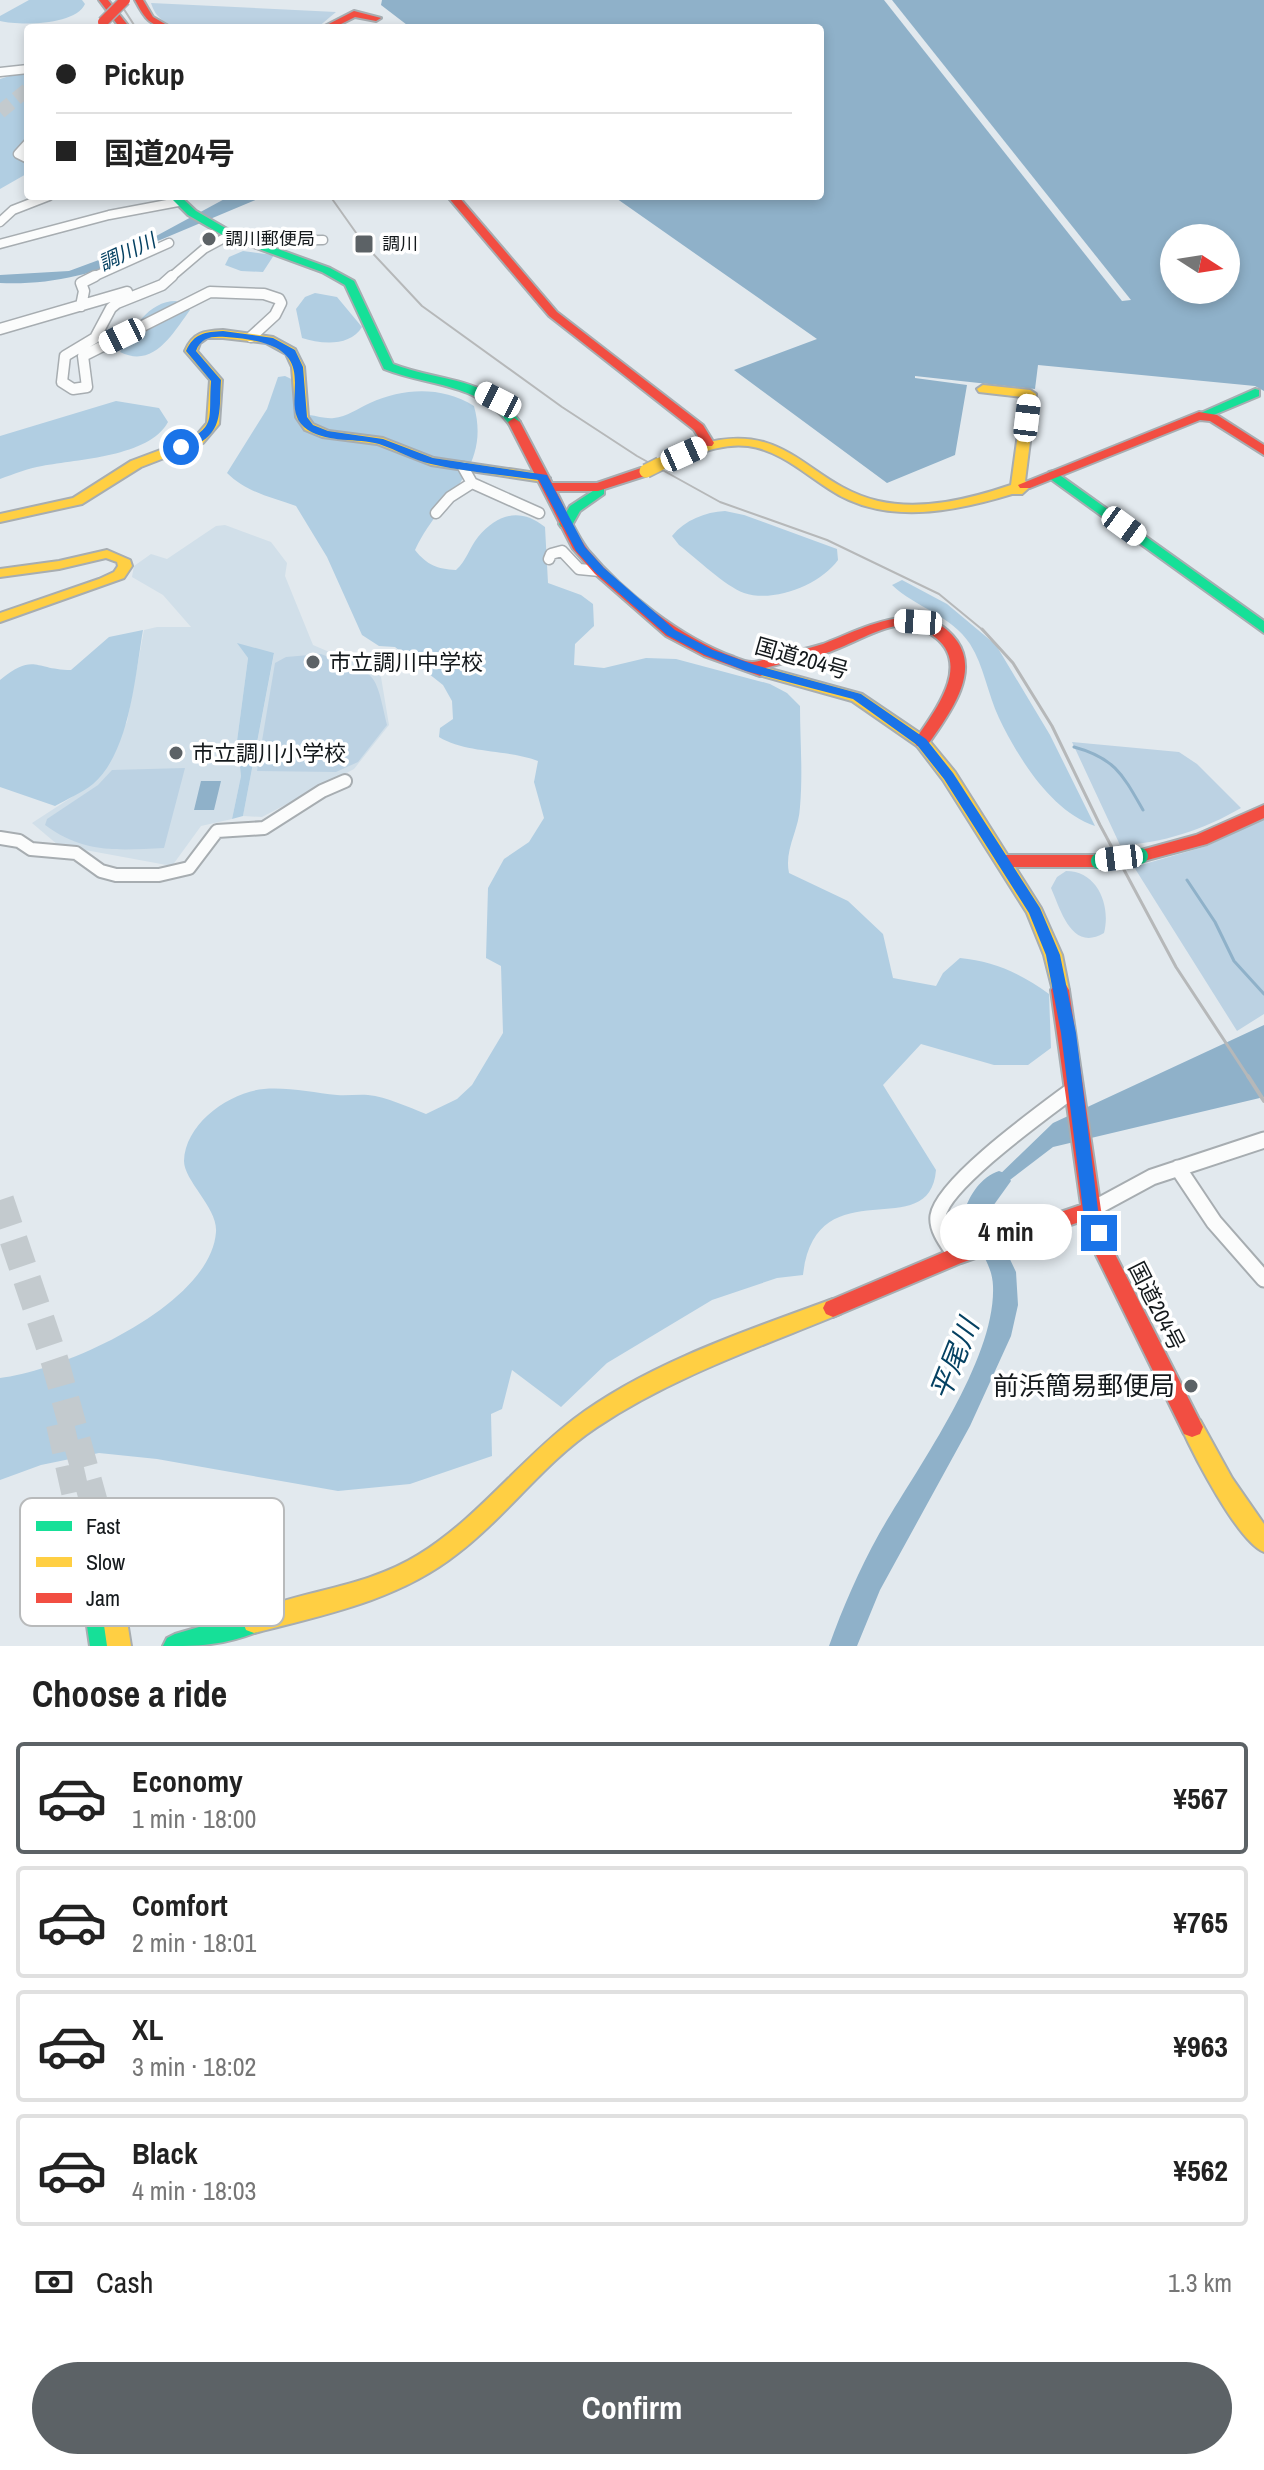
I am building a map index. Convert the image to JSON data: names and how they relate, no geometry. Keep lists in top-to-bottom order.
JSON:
{
  "streets": {
    "main road": ["国道204号"]
  },
  "water": ["調川川", "平尾川"],
  "places": {
    "other": [
      "調川郵便局",
      "市立調川中学校",
      "市立調川小学校",
      "前浜簡易郵便局"
    ],
    "transit": ["調川"]
  },
  "legend": ["Fast", "Slow", "Jam"],
  "north": "right",
  "page": {
    "banner": ["Pickup", "国道204号"],
    "bubble": "4 min",
    "heading": "Choose a ride",
    "list": [
      {
        "name": "Economy",
        "note": "1 min · 18:00",
        "value": "¥567"
      },
      {
        "name": "Comfort",
        "note": "2 min · 18:01",
        "value": "¥765"
      },
      {
        "name": "XL",
        "note": "3 min · 18:02",
        "value": "¥963"
      },
      {
        "name": "Black",
        "note": "4 min · 18:03",
        "value": "¥562"
      }
    ],
    "pay": ["Cash", "1.3 km"],
    "buttons": "Confirm"
  }
}
